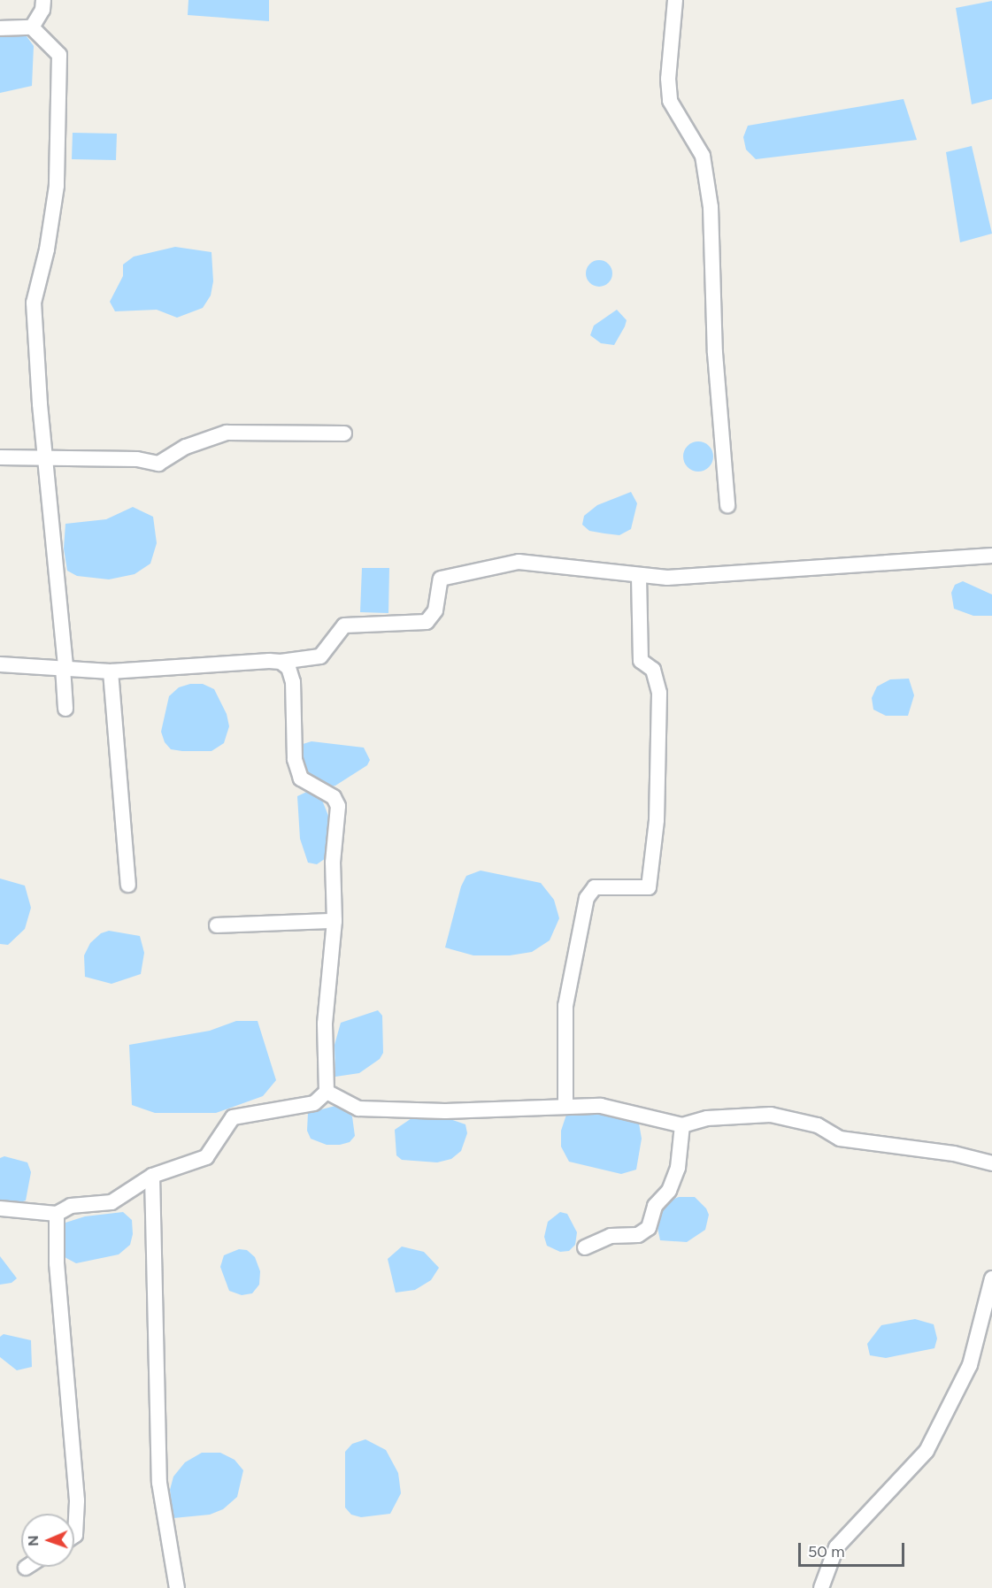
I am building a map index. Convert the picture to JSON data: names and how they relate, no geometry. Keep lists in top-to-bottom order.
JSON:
{
  "scale_bar": "50 m",
  "north": "left"
}
